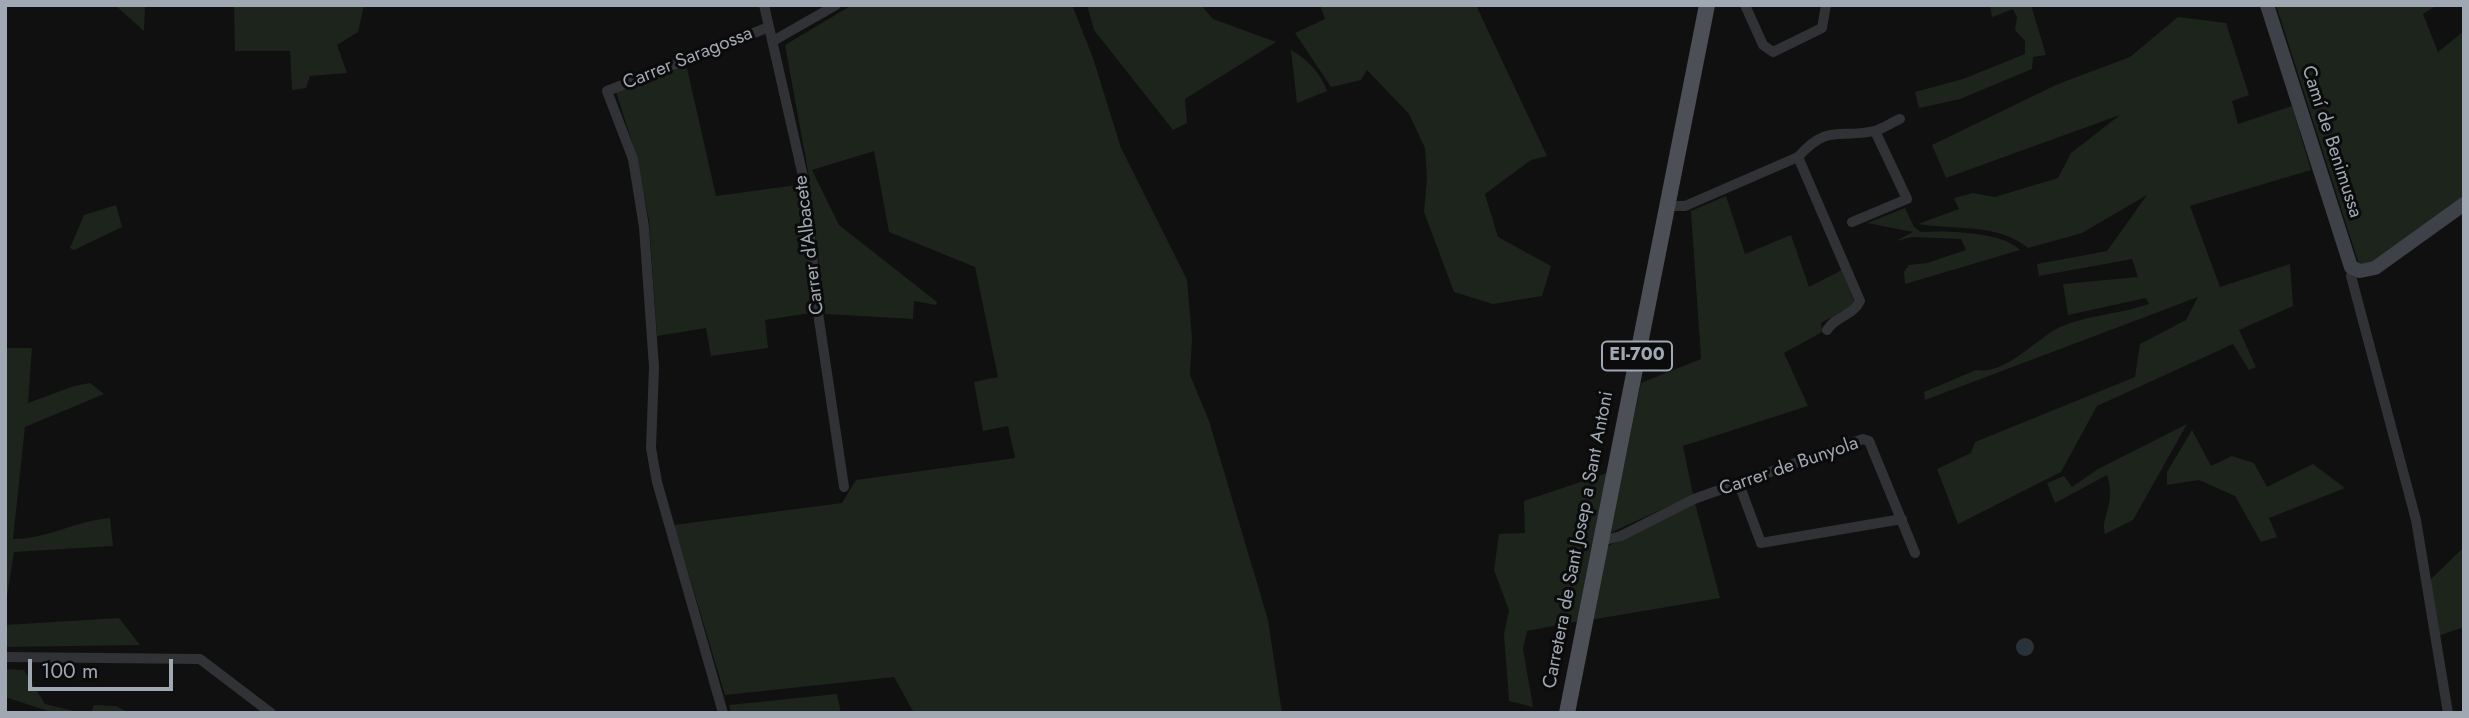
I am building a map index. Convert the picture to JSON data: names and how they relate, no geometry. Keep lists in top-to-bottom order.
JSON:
{
  "streets": {
    "main road": ["EI-700", "Carretera de Sant Josep a Sant Antoni"],
    "street": [
      "Carrer Saragossa",
      "Camí de Benimussa",
      "Carrer d'Albacete",
      "Carrer de Bunyola"
    ]
  },
  "crossings": [
    ["Carrer Saragossa", "Carrer d'Albacete"],
    ["Carrer de Bunyola", "Carretera de Sant Josep a Sant Antoni"]
  ],
  "scale_bar": "100 m"
}
